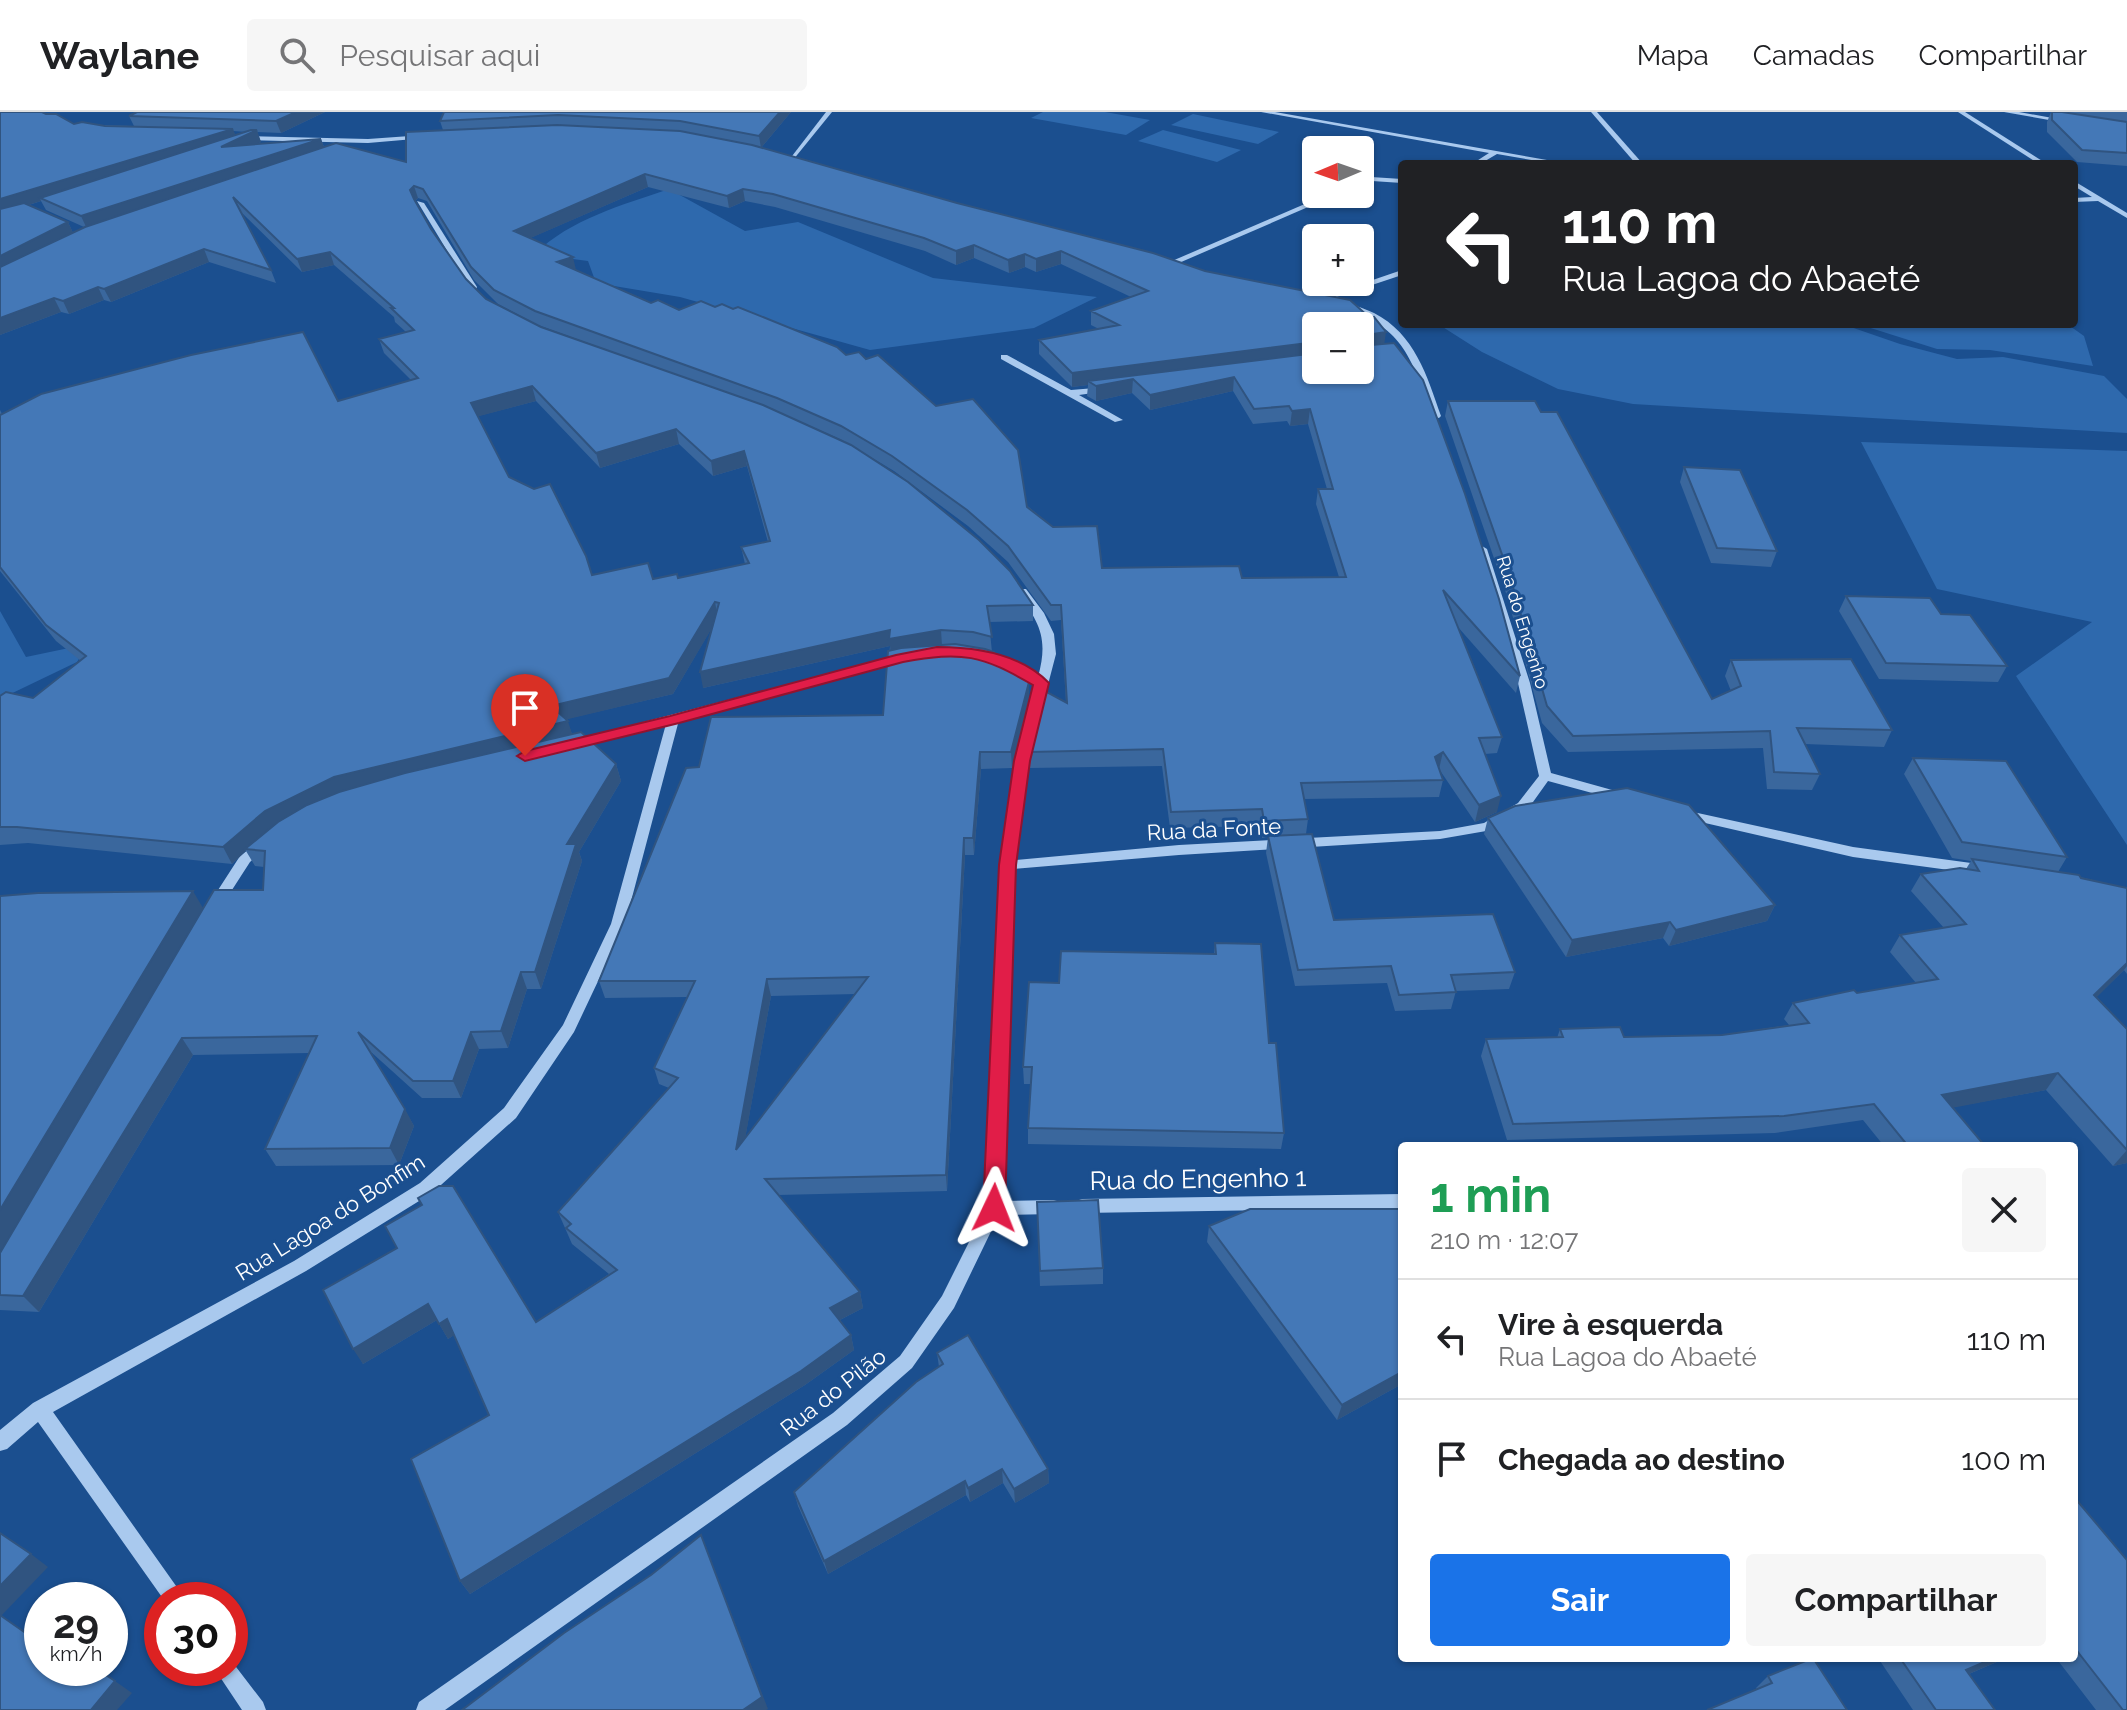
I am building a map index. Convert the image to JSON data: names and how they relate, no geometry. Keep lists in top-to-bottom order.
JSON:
{
  "streets": {
    "street": [
      "Rua do Engenho",
      "Rua da Fonte",
      "Rua do Engenho 1",
      "Rua Lagoa do Bonfim",
      "Rua do Pilão"
    ]
  },
  "crossings": [
    ["Rua do Engenho", "Rua da Fonte"],
    ["Rua da Fonte", "Rua do Pilão"],
    ["Rua do Engenho 1", "Rua do Pilão"]
  ],
  "north": "left",
  "page": {
    "header": "Waylane",
    "search": "Pesquisar aqui",
    "nav": ["Mapa", "Camadas", "Compartilhar"],
    "map_buttons": ["+", "−"],
    "turn": ["110 m", "Rua Lagoa do Abaeté"],
    "heading": ["1 min", "210 m · 12:07"],
    "list": [
      {
        "name": "Vire à esquerda",
        "note": "Rua Lagoa do Abaeté",
        "value": "110 m"
      },
      {
        "name": "Chegada ao destino",
        "value": "100 m"
      }
    ],
    "buttons": ["Sair", "Compartilhar"],
    "speed": "29 km/h",
    "limit": "30"
  }
}
